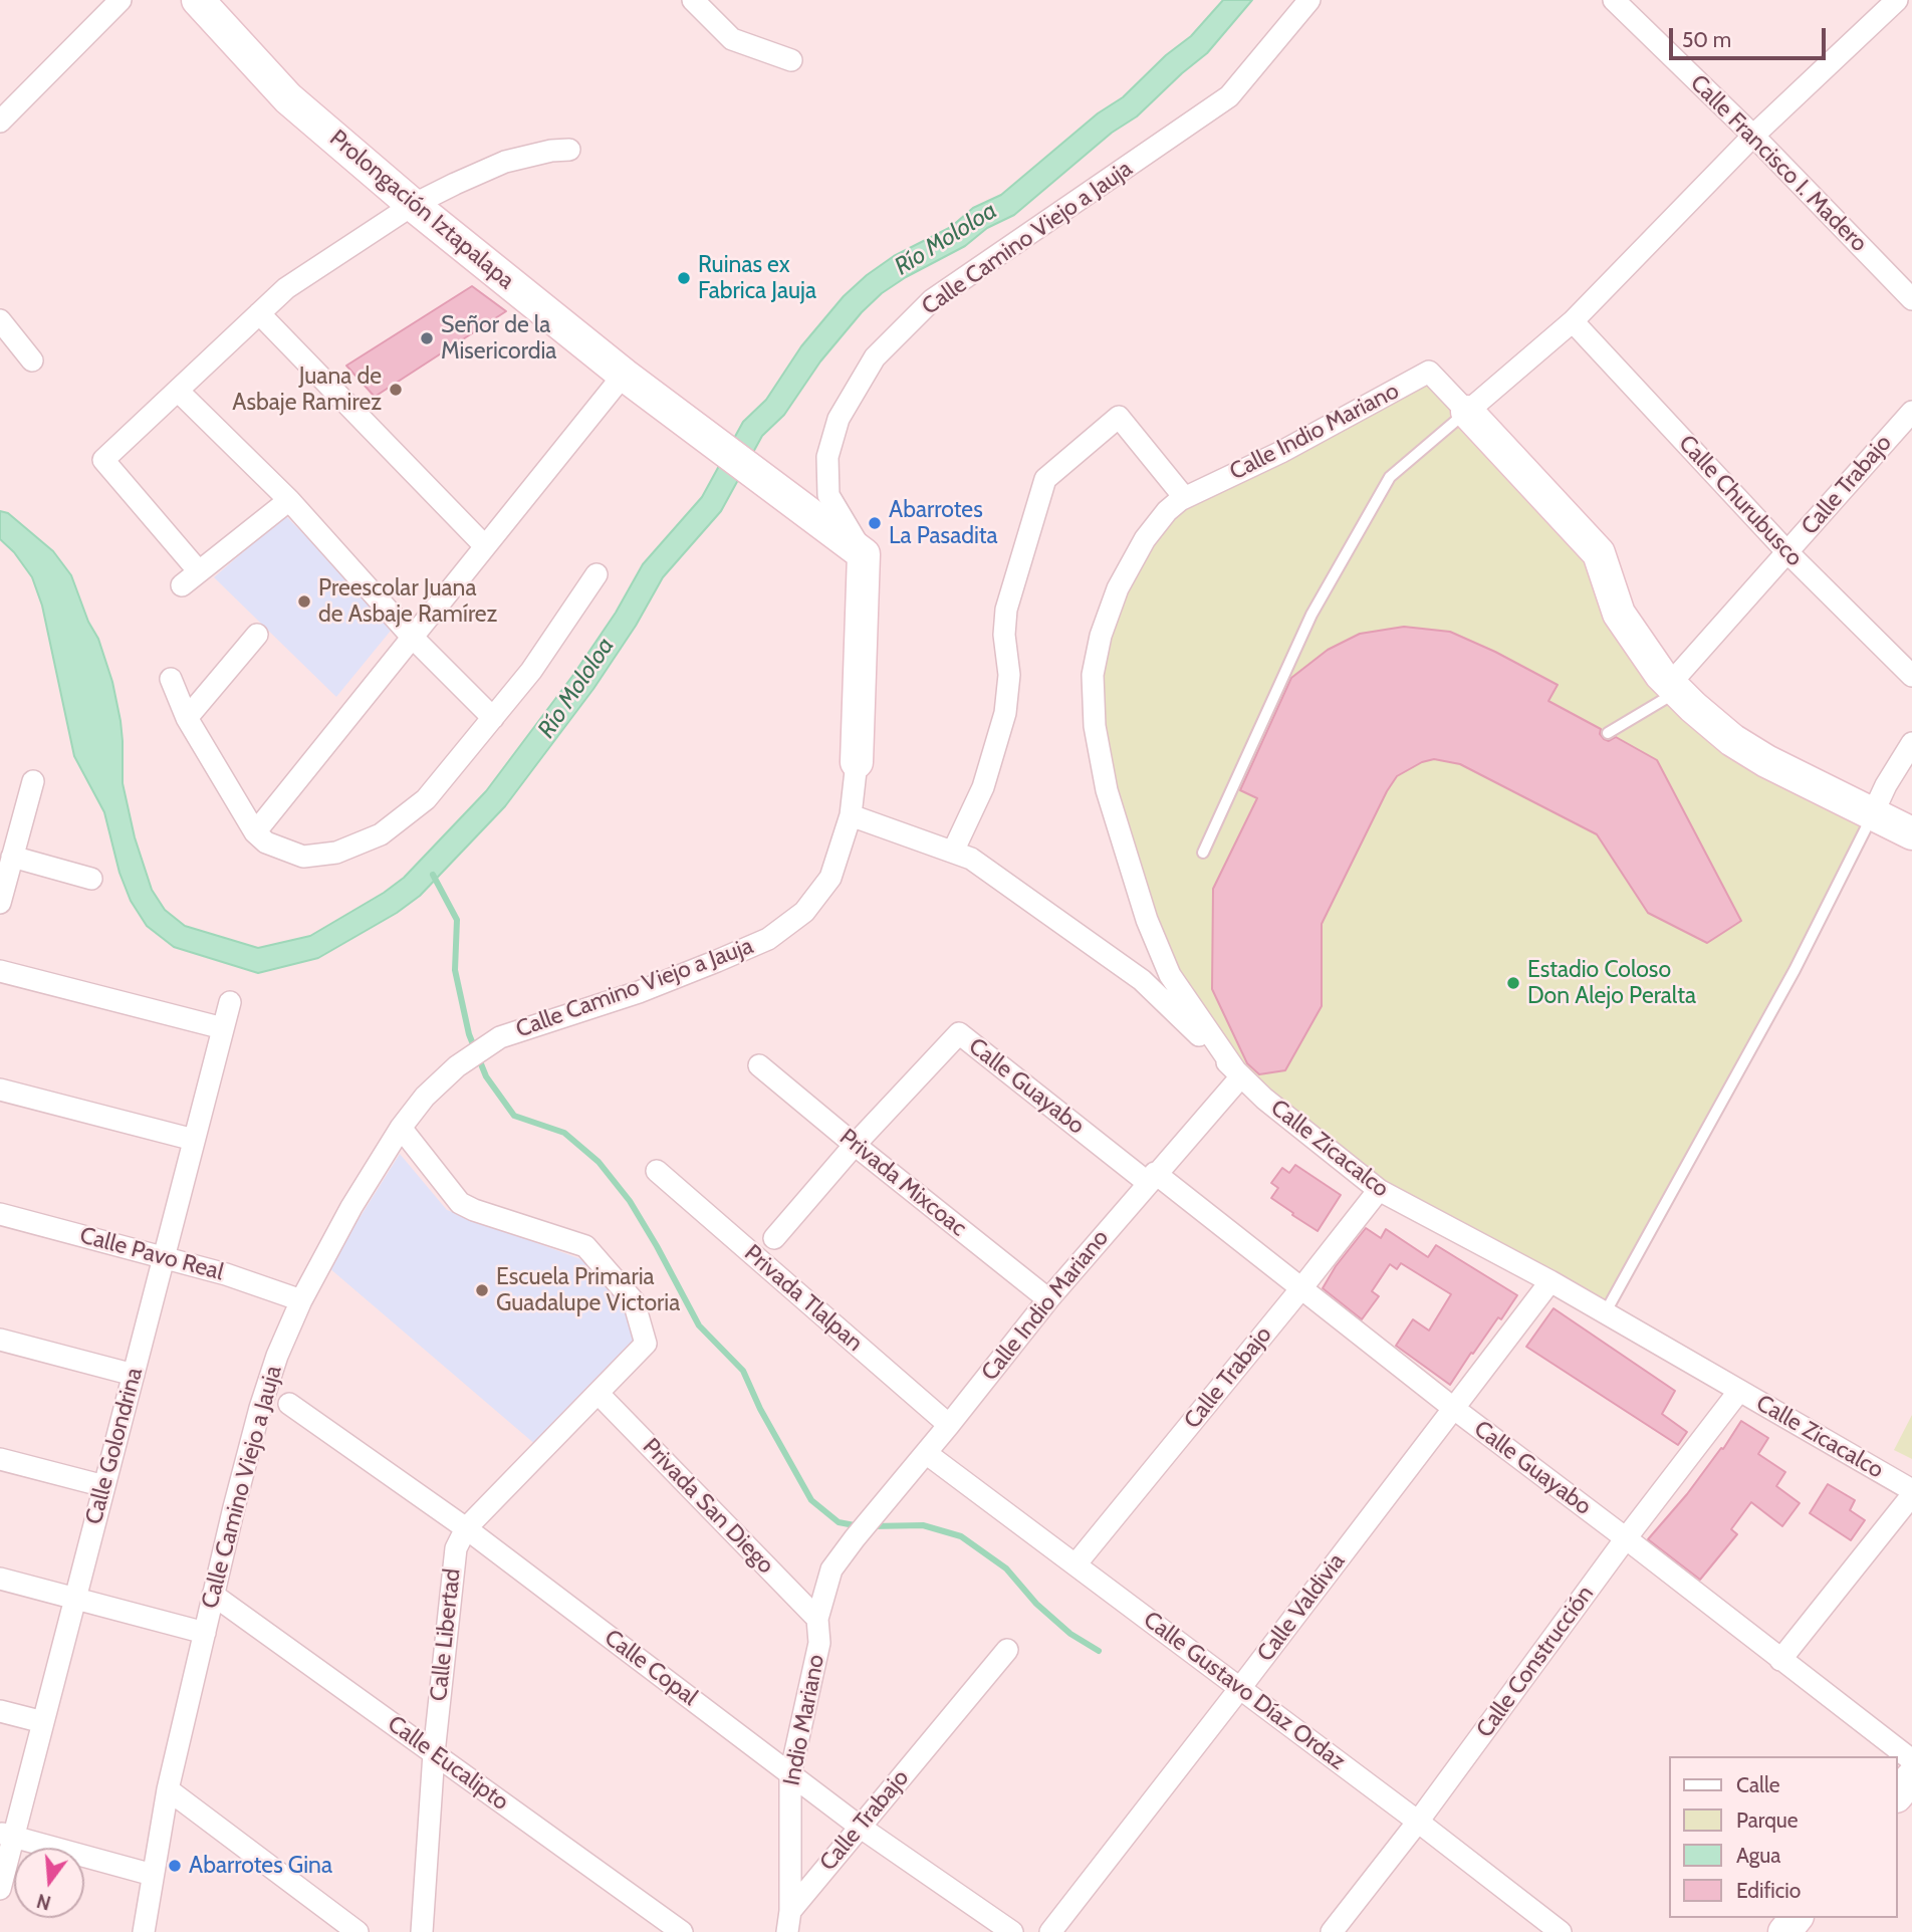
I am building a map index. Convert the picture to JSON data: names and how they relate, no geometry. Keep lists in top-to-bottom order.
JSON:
{
  "streets": {
    "street": [
      "Calle Francisco I. Madero",
      "Prolongación Iztapalapa",
      "Calle Camino Viejo a Jauja",
      "Calle Indio Mariano",
      "Calle Trabajo",
      "Calle Churubusco",
      "Calle Guayabo",
      "Calle Zicacalco",
      "Privada Mixcoac",
      "Calle Pavo Real",
      "Privada Tlalpan",
      "Calle Golondrina",
      "Privada San Diego",
      "Calle Valdivia",
      "Calle Libertad",
      "Calle Construcción",
      "Calle Copal",
      "Calle Gustavo Díaz Ordaz",
      "Indio Mariano",
      "Calle Eucalipto"
    ]
  },
  "crossings": [
    ["Prolongación Iztapalapa", "Calle Camino Viejo a Jauja"],
    ["Calle Camino Viejo a Jauja", "Calle Zicacalco"],
    ["Calle Camino Viejo a Jauja", "Calle Pavo Real"],
    ["Calle Camino Viejo a Jauja", "Calle Libertad"],
    ["Calle Camino Viejo a Jauja", "Calle Eucalipto"],
    ["Calle Indio Mariano", "Calle Guayabo"],
    ["Calle Indio Mariano", "Calle Zicacalco"],
    ["Calle Indio Mariano", "Privada Mixcoac"],
    ["Calle Indio Mariano", "Privada Tlalpan"],
    ["Calle Indio Mariano", "Calle Gustavo Díaz Ordaz"],
    ["Calle Indio Mariano", "Indio Mariano"],
    ["Calle Trabajo", "Calle Churubusco"],
    ["Calle Trabajo", "Calle Guayabo"],
    ["Calle Trabajo", "Calle Zicacalco"],
    ["Calle Trabajo", "Calle Copal"],
    ["Calle Trabajo", "Calle Gustavo Díaz Ordaz"],
    ["Calle Trabajo", "Indio Mariano"],
    ["Calle Guayabo", "Privada Mixcoac"],
    ["Calle Guayabo", "Calle Valdivia"],
    ["Calle Guayabo", "Calle Construcción"],
    ["Calle Zicacalco", "Calle Valdivia"],
    ["Calle Zicacalco", "Calle Construcción"],
    ["Calle Pavo Real", "Calle Golondrina"],
    ["Privada San Diego", "Calle Libertad"],
    ["Privada San Diego", "Indio Mariano"],
    ["Calle Valdivia", "Calle Gustavo Díaz Ordaz"],
    ["Calle Libertad", "Calle Copal"],
    ["Calle Libertad", "Calle Eucalipto"],
    ["Calle Construcción", "Calle Gustavo Díaz Ordaz"],
    ["Calle Copal", "Indio Mariano"]
  ],
  "water": ["Río Mololoa"],
  "places": [
    "Ruinas ex Fabrica Jauja",
    "Señor de la Misericordia",
    "Juana de Asbaje Ramirez",
    "Abarrotes La Pasadita",
    "Preescolar Juana de Asbaje Ramírez",
    "Estadio Coloso Don Alejo Peralta",
    "Escuela Primaria Guadalupe Victoria",
    "Abarrotes Gina"
  ],
  "legend": [
    "Calle",
    "Parque",
    "Agua",
    "Edificio"
  ],
  "scale_bar": "50 m",
  "north": "bottom"
}
